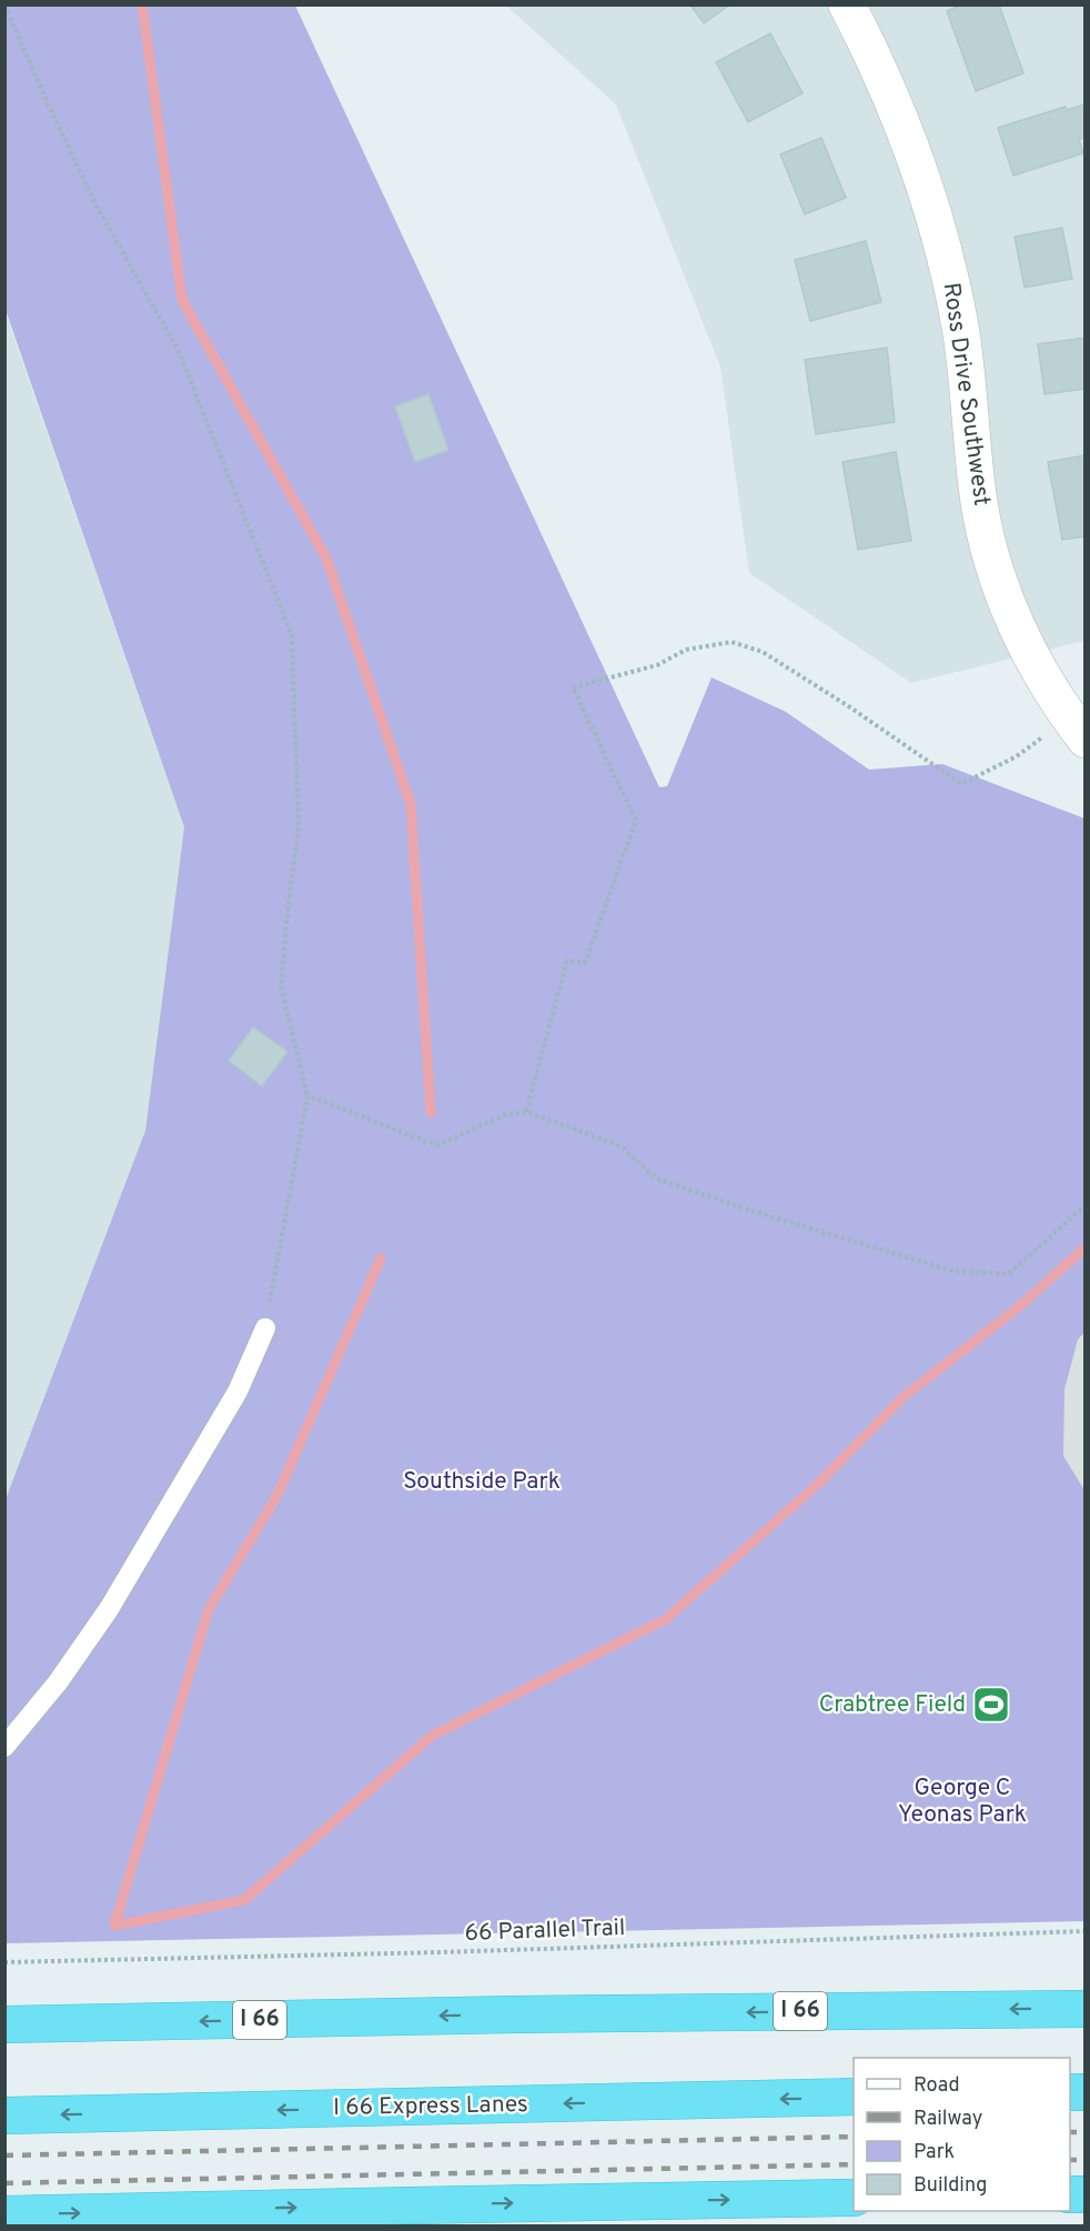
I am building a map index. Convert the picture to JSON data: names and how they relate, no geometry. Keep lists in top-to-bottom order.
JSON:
{
  "streets": {
    "highway": ["I 66", "I 66 Express Lanes"],
    "street": ["Ross Drive Southwest"],
    "path": ["66 Parallel Trail"]
  },
  "parks": ["Southside Park", "George C Yeonas Park"],
  "places": {
    "sports": ["Crabtree Field"]
  },
  "legend": [
    "Road",
    "Railway",
    "Park",
    "Building"
  ]
}
